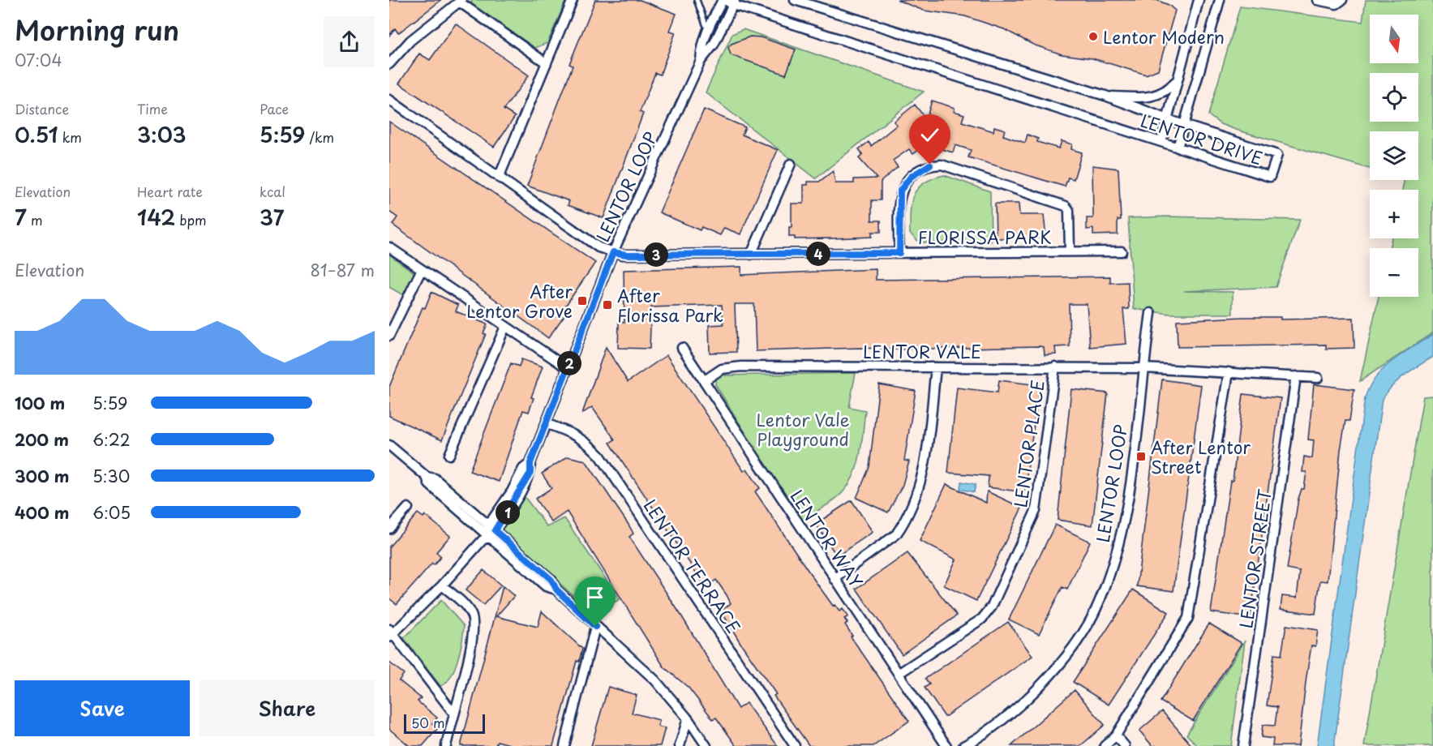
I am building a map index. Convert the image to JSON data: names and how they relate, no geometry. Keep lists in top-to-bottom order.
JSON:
{
  "streets": {
    "street": [
      "LENTOR DRIVE",
      "LENTOR LOOP",
      "FLORISSA PARK",
      "LENTOR VALE",
      "LENTOR PLACE",
      "LENTOR WAY",
      "LENTOR STREET",
      "LENTOR TERRACE"
    ]
  },
  "crossings": [
    ["LENTOR DRIVE", "LENTOR LOOP"],
    ["LENTOR LOOP", "FLORISSA PARK"],
    ["LENTOR LOOP", "LENTOR VALE"],
    ["LENTOR LOOP", "LENTOR TERRACE"],
    ["LENTOR VALE", "LENTOR PLACE"],
    ["LENTOR VALE", "LENTOR WAY"],
    ["LENTOR PLACE", "LENTOR WAY"]
  ],
  "parks": ["Lentor Vale Playground"],
  "places": {
    "other": ["Lentor Modern"],
    "transit": ["After Lentor Grove", "After Florissa Park", "After Lentor Street"]
  },
  "scale_bar": "50 m",
  "north": "bottom",
  "page": {
    "heading": ["Morning run", "07:04"],
    "map_buttons": ["+", "−"],
    "stats": [
      ["Distance", "0.51 km"],
      ["Time", "3:03"],
      ["Pace", "5:59 /km"],
      ["Elevation", "7 m"],
      ["Heart rate", "142 bpm"],
      ["kcal", "37"]
    ],
    "pins": [
      "4",
      "3",
      "2",
      "1"
    ],
    "chart": ["Elevation", "81–87 m"],
    "list": [
      {
        "name": "100 m",
        "note": "5:59"
      },
      {
        "name": "200 m",
        "note": "6:22"
      },
      {
        "name": "300 m",
        "note": "5:30"
      },
      {
        "name": "400 m",
        "note": "6:05"
      }
    ],
    "buttons": ["Save", "Share"],
    "scale": "50 m"
  }
}
